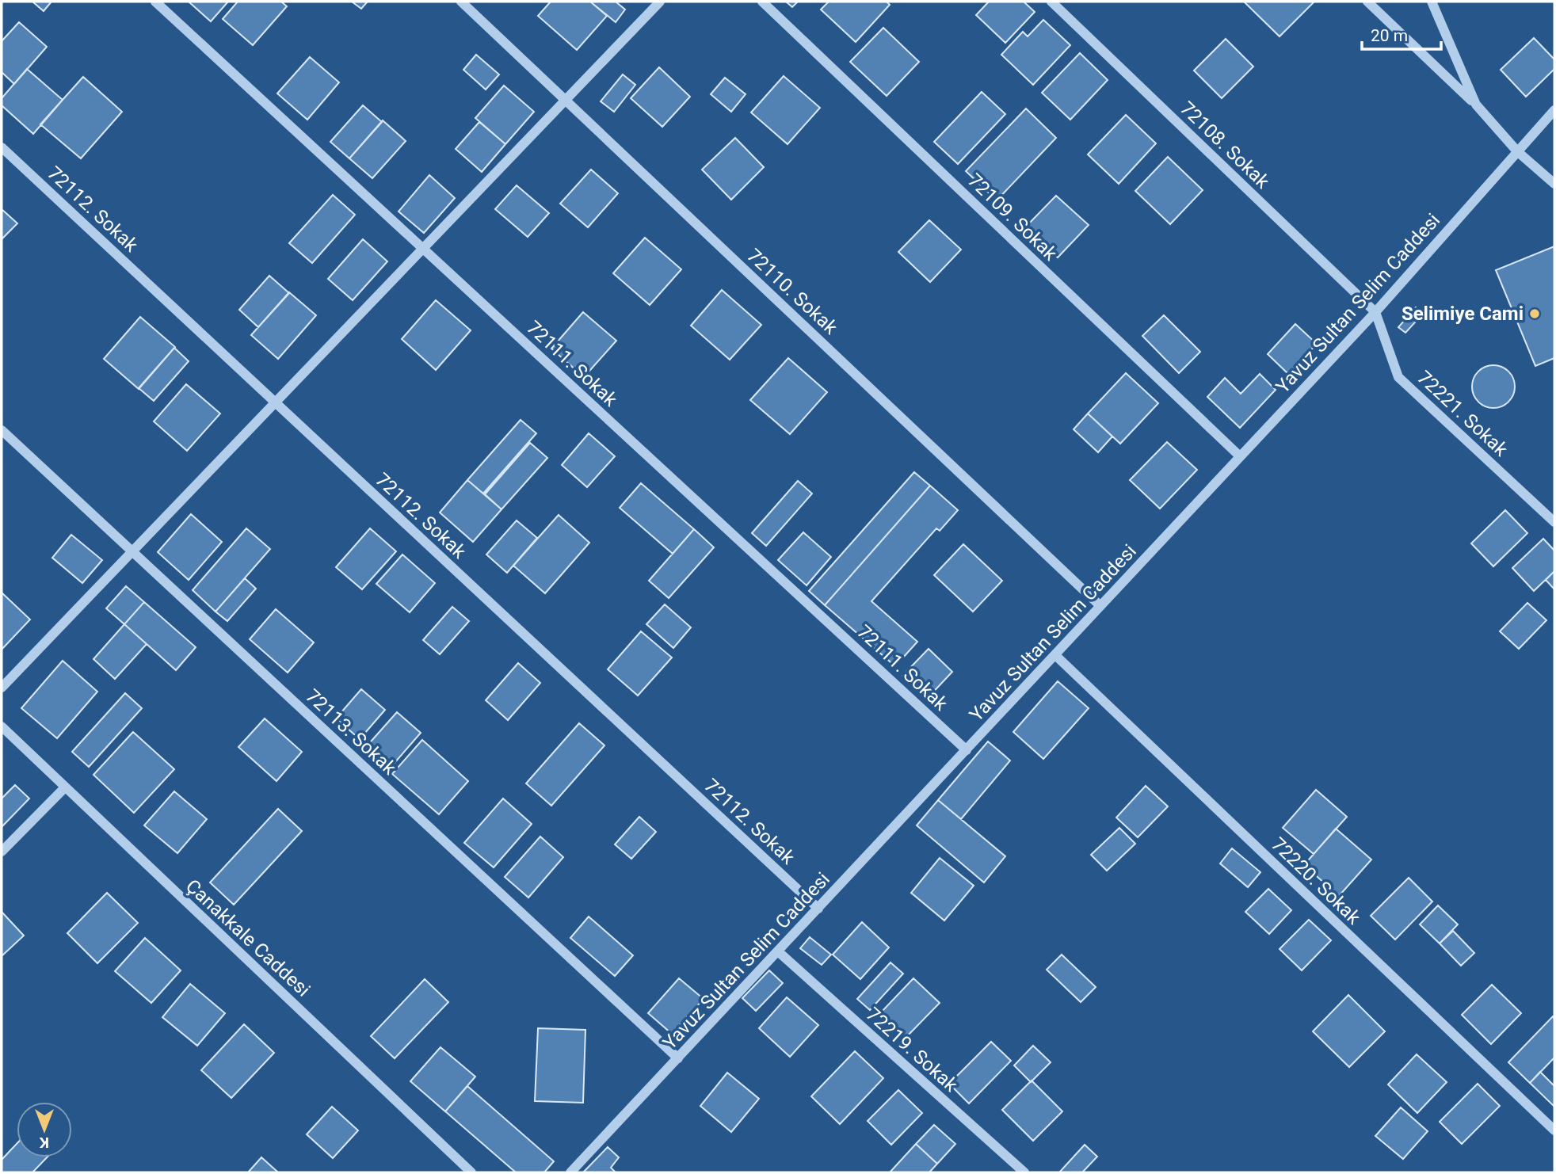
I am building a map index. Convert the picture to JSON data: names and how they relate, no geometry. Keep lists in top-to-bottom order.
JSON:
{
  "streets": {
    "street": [
      "72108. Sokak",
      "72112. Sokak",
      "72109. Sokak",
      "72110. Sokak",
      "Yavuz Sultan Selim Caddesi",
      "72111. Sokak",
      "72221. Sokak",
      "72113. Sokak",
      "72220. Sokak",
      "Çanakkale Caddesi",
      "72219. Sokak"
    ]
  },
  "crossings": [
    ["72108. Sokak", "Yavuz Sultan Selim Caddesi"],
    ["72108. Sokak", "72221. Sokak"],
    ["72112. Sokak", "Yavuz Sultan Selim Caddesi"],
    ["72109. Sokak", "Yavuz Sultan Selim Caddesi"],
    ["72110. Sokak", "Yavuz Sultan Selim Caddesi"],
    ["Yavuz Sultan Selim Caddesi", "72111. Sokak"],
    ["Yavuz Sultan Selim Caddesi", "72221. Sokak"],
    ["Yavuz Sultan Selim Caddesi", "72113. Sokak"],
    ["Yavuz Sultan Selim Caddesi", "72220. Sokak"],
    ["Yavuz Sultan Selim Caddesi", "72219. Sokak"]
  ],
  "places": ["Selimiye Cami"],
  "scale_bar": "20 m",
  "north": "bottom"
}
